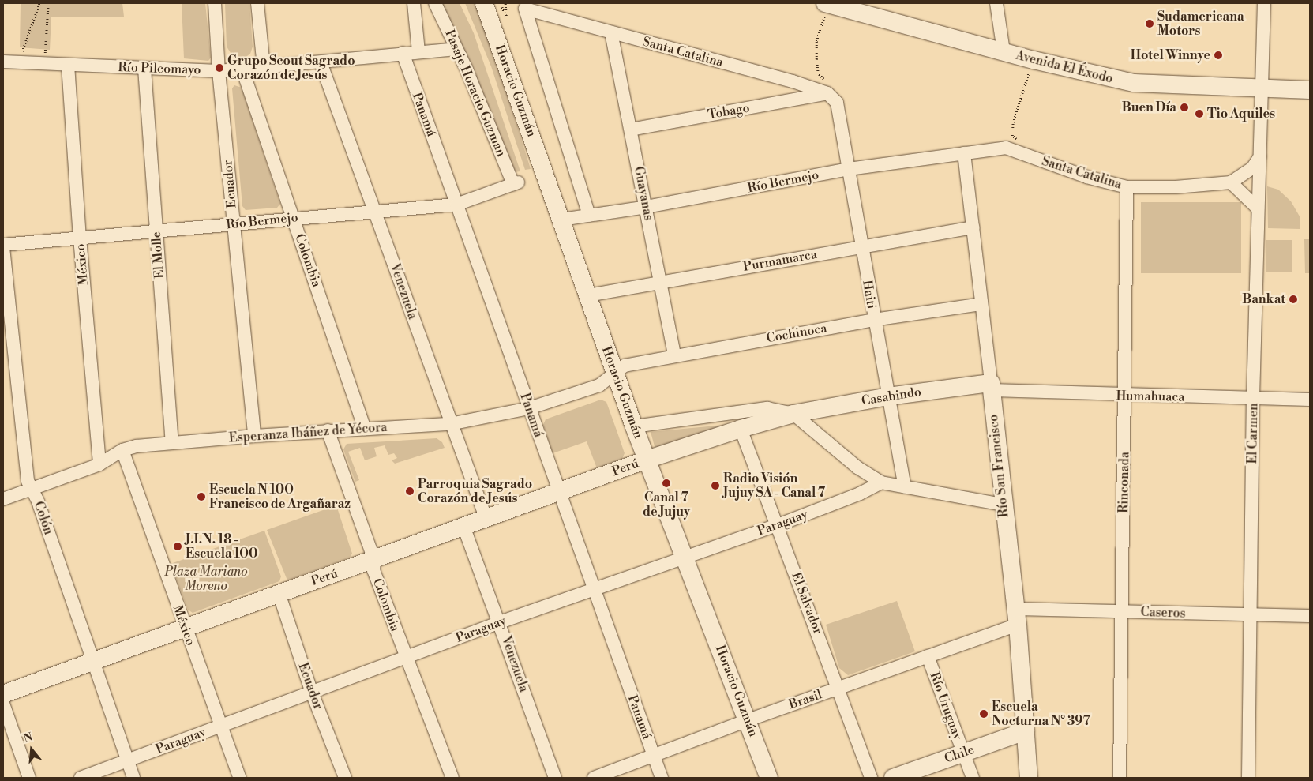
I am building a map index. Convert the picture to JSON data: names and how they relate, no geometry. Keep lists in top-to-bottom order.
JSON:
{
  "streets": {
    "main road": [
      "Avenida El Éxodo",
      "Horacio Guzmán",
      "Casabindo",
      "Río San Francisco",
      "Perú",
      "Chile"
    ],
    "street": [
      "Santa Catalina",
      "Río Pilcomayo",
      "Pasaje Horacio Guzman",
      "Tobago",
      "Panamá",
      "Río Bermejo",
      "Ecuador",
      "Guayanas",
      "El Molle",
      "Colombia",
      "Purmamarca",
      "México",
      "Venezuela",
      "Haiti",
      "Cochinoca",
      "Humahuaca",
      "Esperanza Ibáñez de Yécora",
      "El Carmen",
      "Rinconada",
      "Colón",
      "Paraguay",
      "El Salvador",
      "Caseros",
      "Brasil",
      "Río Uruguay"
    ]
  },
  "crossings": [
    ["Santa Catalina", "Tobago"],
    ["Santa Catalina", "Río Bermejo"],
    ["Santa Catalina", "Guayanas"],
    ["Santa Catalina", "Haiti"],
    ["Santa Catalina", "El Carmen"],
    ["Santa Catalina", "Rinconada"],
    ["Avenida El Éxodo", "El Carmen"],
    ["Río Pilcomayo", "Pasaje Horacio Guzman"],
    ["Río Pilcomayo", "Panamá"],
    ["Río Pilcomayo", "Ecuador"],
    ["Río Pilcomayo", "El Molle"],
    ["Río Pilcomayo", "Colombia"],
    ["Río Pilcomayo", "México"],
    ["Río Pilcomayo", "Venezuela"],
    ["Horacio Guzmán", "Río Bermejo"],
    ["Horacio Guzmán", "Purmamarca"],
    ["Horacio Guzmán", "Cochinoca"],
    ["Horacio Guzmán", "Casabindo"],
    ["Horacio Guzmán", "Esperanza Ibáñez de Yécora"],
    ["Horacio Guzmán", "Perú"],
    ["Horacio Guzmán", "Paraguay"],
    ["Horacio Guzmán", "Brasil"],
    ["Pasaje Horacio Guzman", "Río Bermejo"],
    ["Tobago", "Guayanas"],
    ["Panamá", "Río Bermejo"],
    ["Panamá", "Esperanza Ibáñez de Yécora"],
    ["Panamá", "Perú"],
    ["Panamá", "Paraguay"],
    ["Panamá", "Brasil"],
    ["Río Bermejo", "Ecuador"],
    ["Río Bermejo", "Guayanas"],
    ["Río Bermejo", "El Molle"],
    ["Río Bermejo", "Colombia"],
    ["Río Bermejo", "México"],
    ["Río Bermejo", "Venezuela"],
    ["Río Bermejo", "Haiti"],
    ["Río Bermejo", "Río San Francisco"],
    ["Río Bermejo", "Colón"],
    ["Ecuador", "Esperanza Ibáñez de Yécora"],
    ["Ecuador", "Perú"],
    ["Ecuador", "Paraguay"],
    ["Guayanas", "Purmamarca"],
    ["Guayanas", "Cochinoca"],
    ["El Molle", "Esperanza Ibáñez de Yécora"],
    ["Colombia", "Esperanza Ibáñez de Yécora"],
    ["Colombia", "Perú"],
    ["Colombia", "Paraguay"],
    ["Purmamarca", "Haiti"],
    ["Purmamarca", "Río San Francisco"],
    ["México", "Esperanza Ibáñez de Yécora"],
    ["México", "Perú"],
    ["México", "Paraguay"],
    ["Venezuela", "Esperanza Ibáñez de Yécora"],
    ["Venezuela", "Perú"],
    ["Venezuela", "Paraguay"],
    ["Haiti", "Cochinoca"],
    ["Haiti", "Casabindo"],
    ["Cochinoca", "Esperanza Ibáñez de Yécora"],
    ["Cochinoca", "Río San Francisco"],
    ["Casabindo", "Humahuaca"],
    ["Casabindo", "Río San Francisco"],
    ["Casabindo", "Perú"],
    ["Casabindo", "El Salvador"],
    ["Humahuaca", "El Carmen"],
    ["Humahuaca", "Río San Francisco"],
    ["Humahuaca", "Rinconada"],
    ["Esperanza Ibáñez de Yécora", "Colón"],
    ["El Carmen", "Caseros"],
    ["Río San Francisco", "Caseros"],
    ["Río San Francisco", "Brasil"],
    ["Río San Francisco", "Chile"],
    ["Perú", "Colón"],
    ["Rinconada", "Caseros"],
    ["Colón", "Paraguay"],
    ["Paraguay", "El Salvador"],
    ["El Salvador", "Brasil"],
    ["Caseros", "Brasil"],
    ["Brasil", "Río Uruguay"],
    ["Río Uruguay", "Chile"]
  ],
  "parks": ["Plaza Mariano Moreno"],
  "places": [
    "Sudamericana Motors",
    "Hotel Winnye",
    "Grupo Scout Sagrado Corazón de Jesús",
    "Buen Día",
    "Tio Aquiles",
    "Bankat",
    "Canal 7 de Jujuy",
    "Radio Visión Jujuy SA - Canal 7",
    "Parroquia Sagrado Corazón de Jesús",
    "Escuela N 100 Francisco de Argañaraz",
    "J.I.N. 18 - Escuela 100",
    "Escuela Nocturna N° 397"
  ],
  "north": "top"
}
